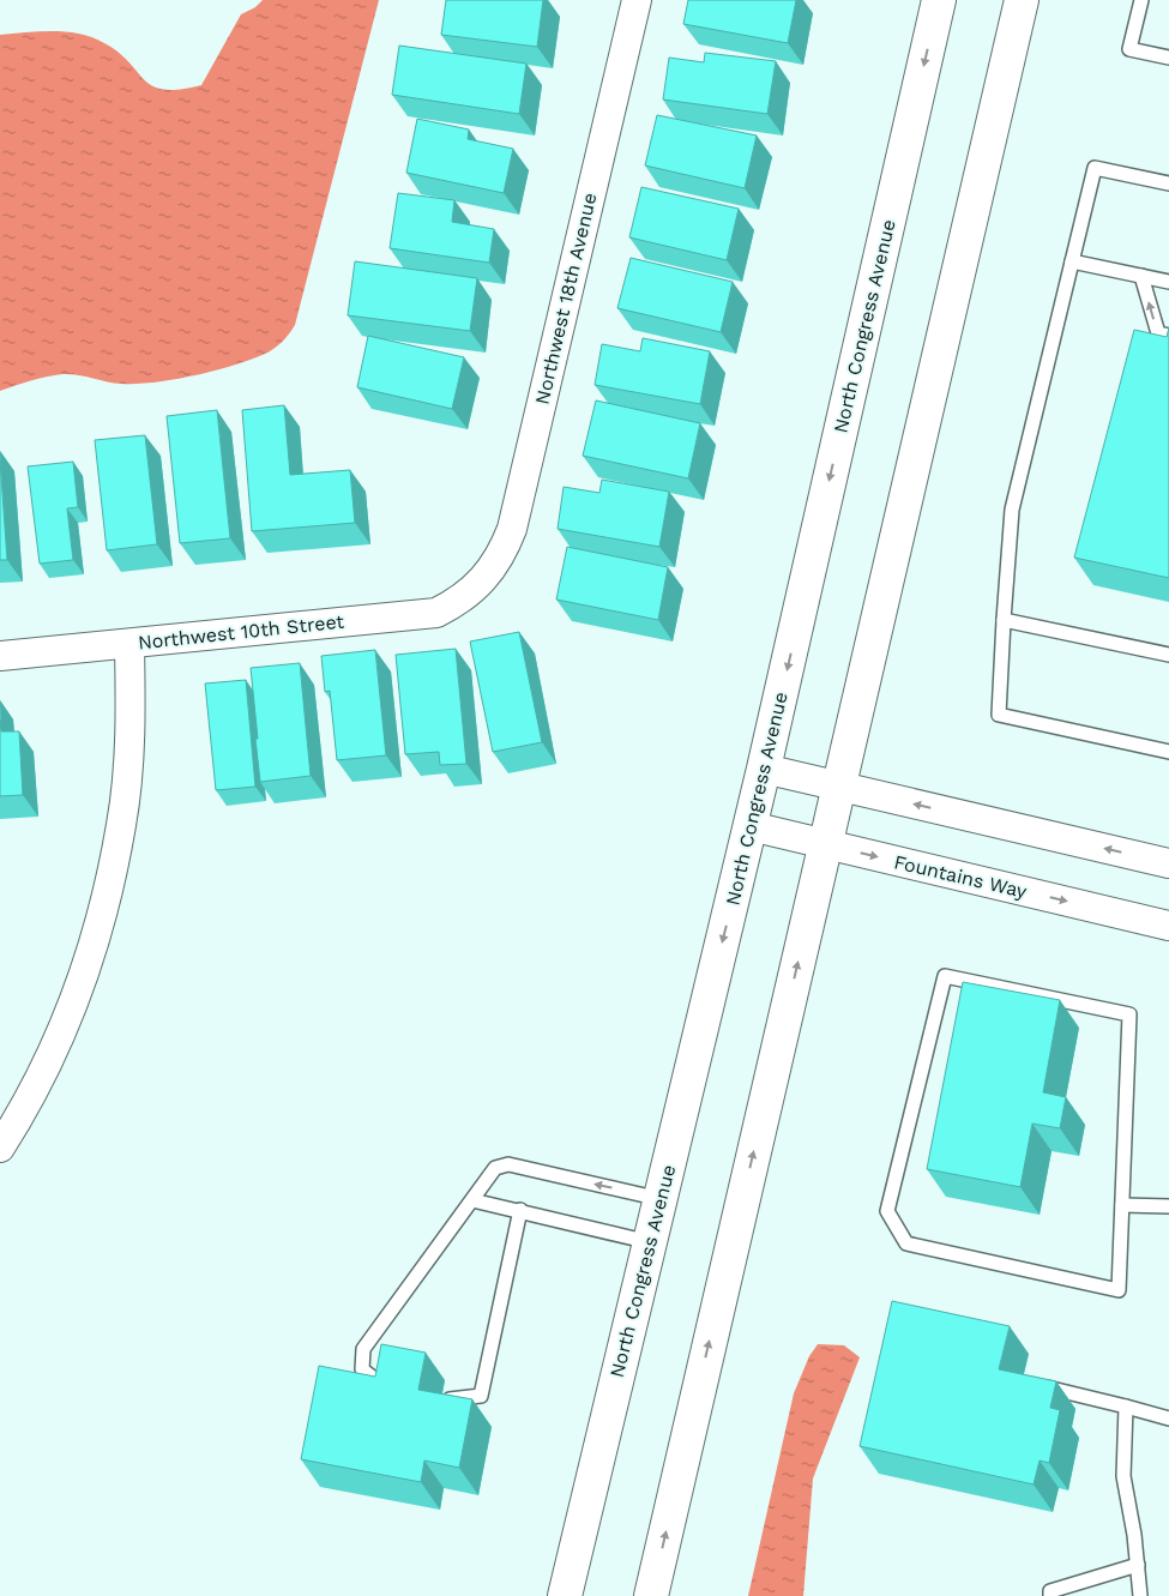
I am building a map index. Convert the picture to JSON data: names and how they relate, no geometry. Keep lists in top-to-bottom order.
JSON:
{
  "streets": {
    "main road": ["North Congress Avenue"],
    "street": ["Northwest 18th Avenue", "Northwest 10th Street", "Fountains Way"]
  },
  "crossings": [
    ["Northwest 18th Avenue", "Northwest 10th Street"],
    ["North Congress Avenue", "Fountains Way"]
  ]
}
